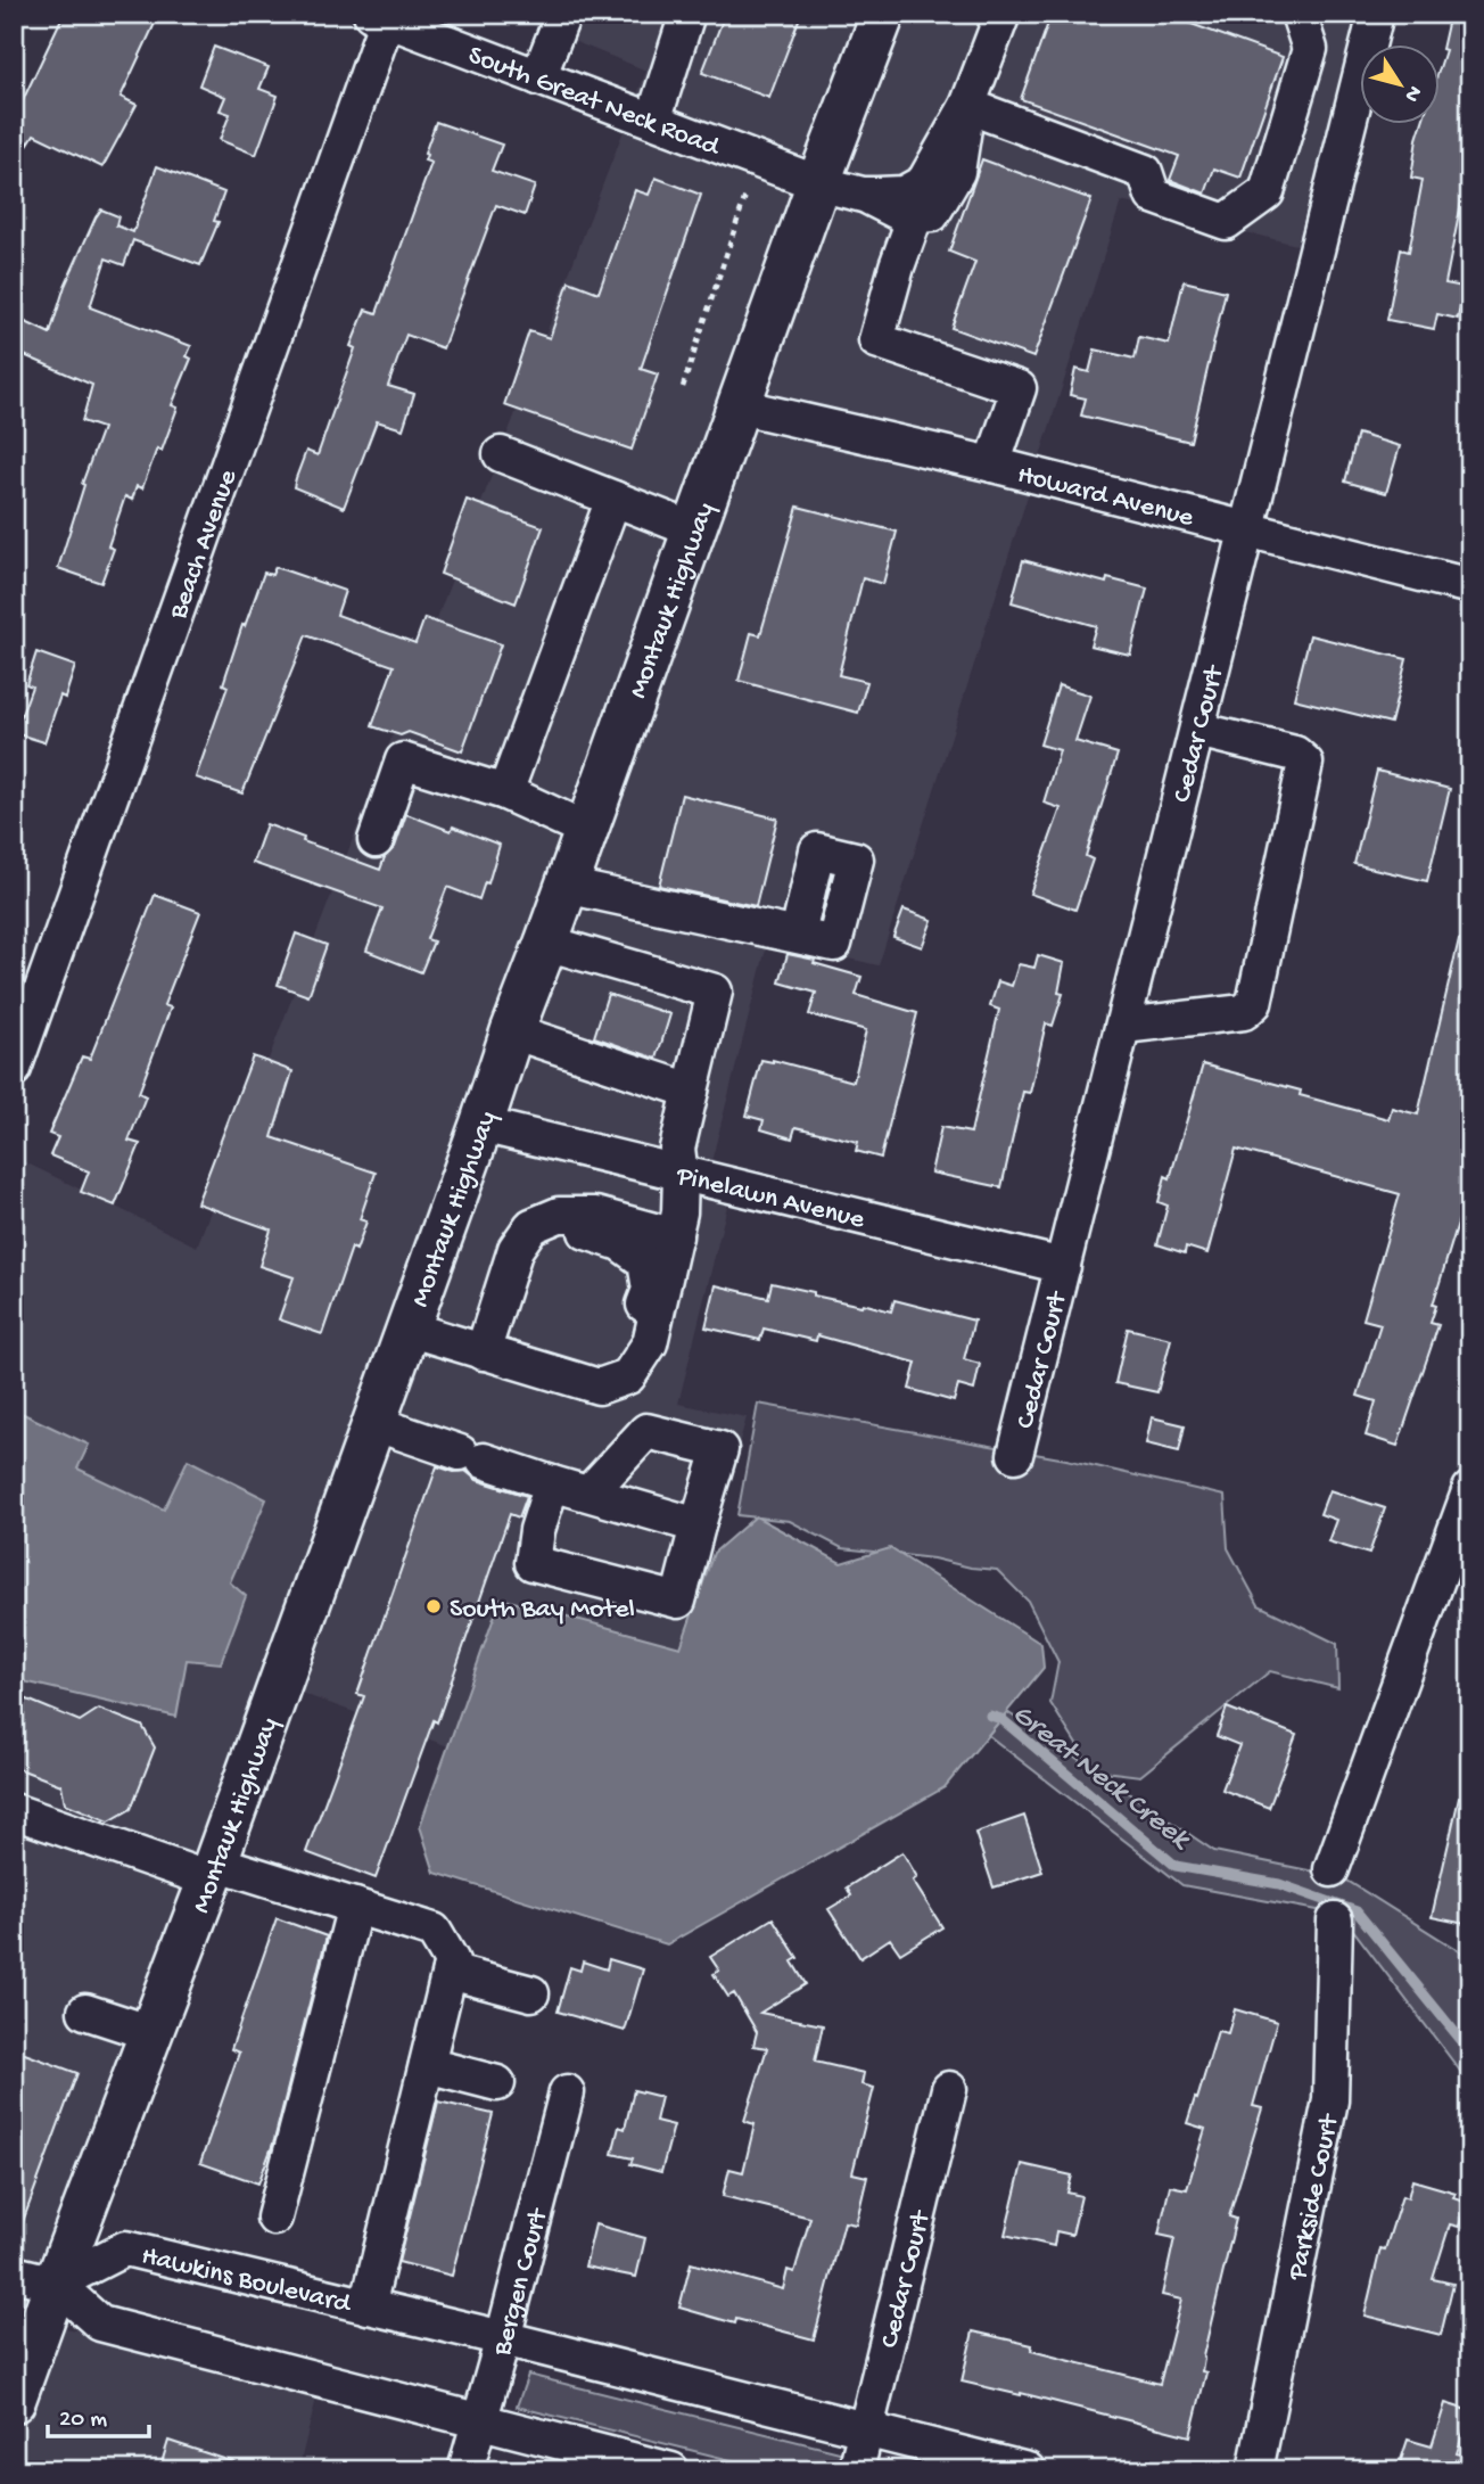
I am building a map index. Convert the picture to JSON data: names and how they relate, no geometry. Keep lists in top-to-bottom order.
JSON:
{
  "streets": {
    "main road": ["Montauk Highway"],
    "street": [
      "South Great Neck Road",
      "Howard Avenue",
      "Beach Avenue",
      "Cedar Court",
      "Pinelawn Avenue",
      "Parkside Court",
      "Hawkins Boulevard",
      "Bergen Court"
    ]
  },
  "crossings": [
    ["South Great Neck Road", "Beach Avenue"],
    ["South Great Neck Road", "Montauk Highway"],
    ["Howard Avenue", "Montauk Highway"],
    ["Howard Avenue", "Cedar Court"],
    ["Montauk Highway", "Pinelawn Avenue"],
    ["Montauk Highway", "Hawkins Boulevard"],
    ["Cedar Court", "Pinelawn Avenue"],
    ["Cedar Court", "Hawkins Boulevard"],
    ["Hawkins Boulevard", "Bergen Court"]
  ],
  "water": ["Great Neck Creek"],
  "places": ["South Bay Motel"],
  "scale_bar": "20 m",
  "north": "bottom right"
}
